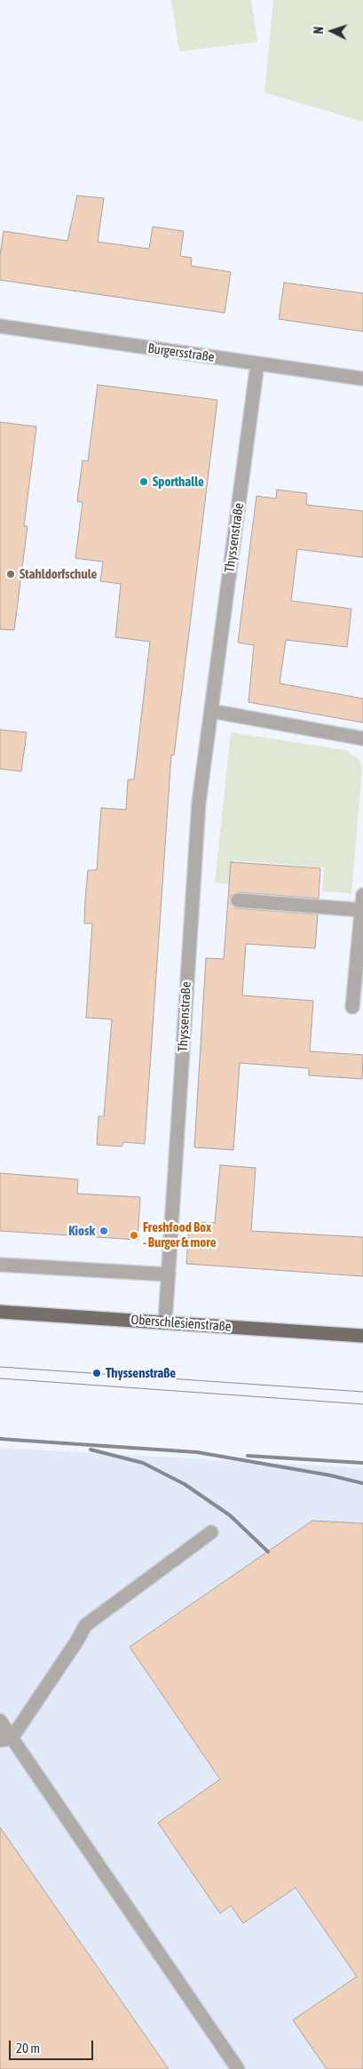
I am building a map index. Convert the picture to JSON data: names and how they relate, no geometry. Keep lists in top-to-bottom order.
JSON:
{
  "streets": {
    "main road": ["Oberschlesienstraße"],
    "street": ["Burgersstraße", "Thyssenstraße"]
  },
  "crossings": [
    ["Burgersstraße", "Thyssenstraße"],
    ["Thyssenstraße", "Oberschlesienstraße"]
  ],
  "places": [
    "Sporthalle",
    "Stahldorfschule",
    "Kiosk",
    "Freshfood Box - Burger & more",
    "Thyssenstraße"
  ],
  "scale_bar": "20 m",
  "north": "left"
}
